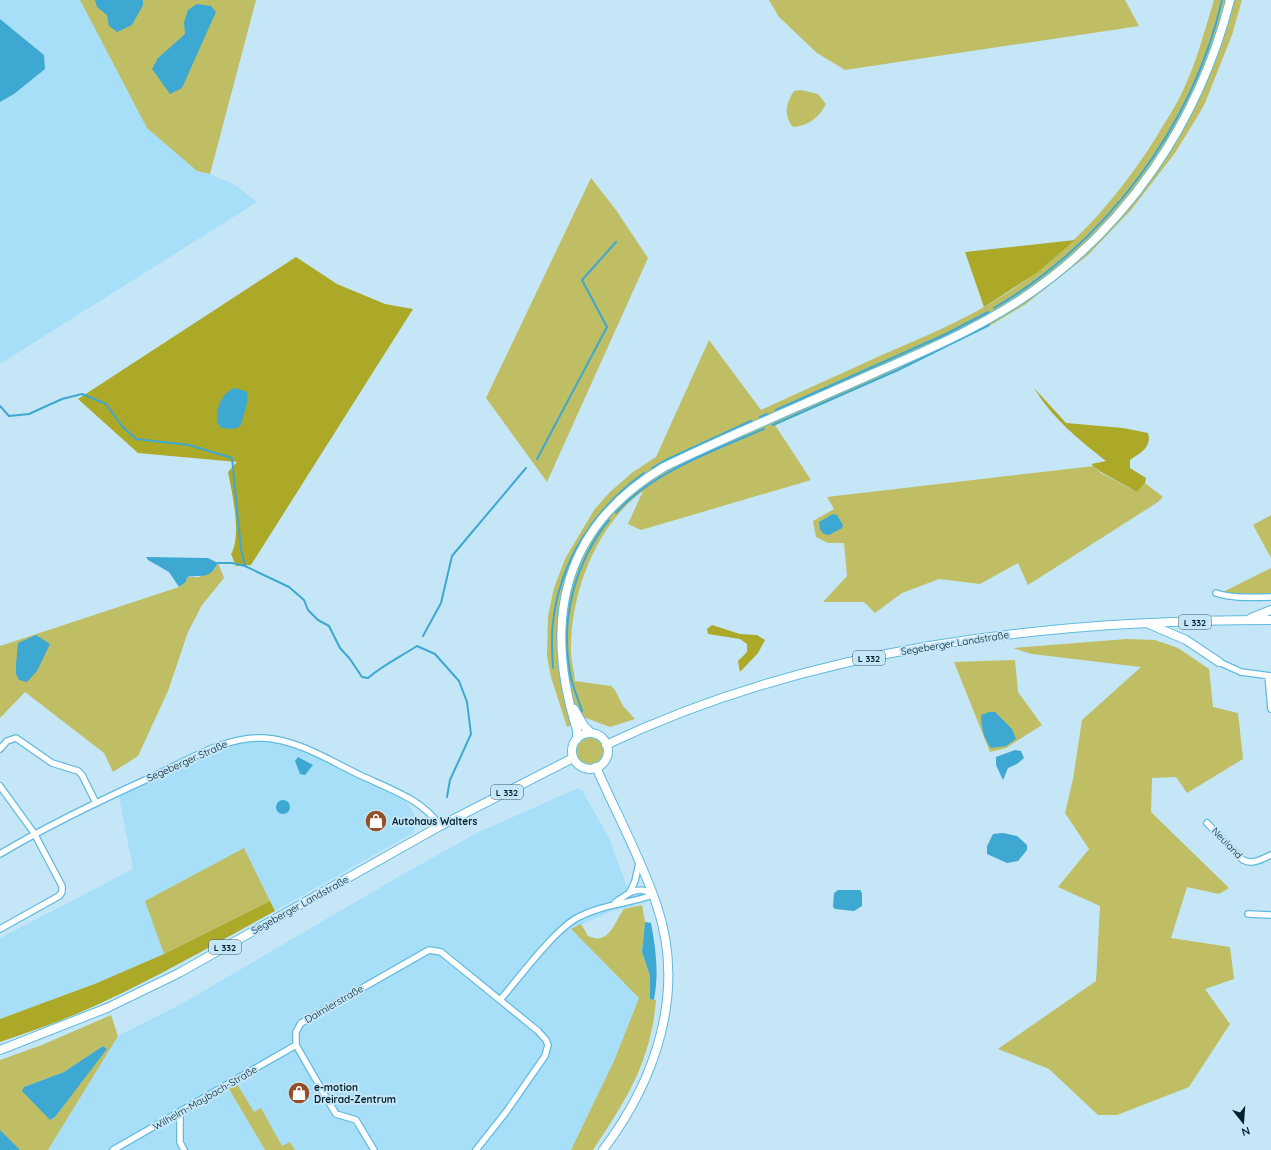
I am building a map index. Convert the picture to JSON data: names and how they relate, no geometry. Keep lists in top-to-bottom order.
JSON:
{
  "streets": {
    "main road": ["L 332", "Segeberger Landstraße"],
    "street": [
      "Segeberger Straße",
      "Neuland",
      "Daimlerstraße",
      "Wilhelm-Maybach-Straße"
    ]
  },
  "crossings": [
    ["Segeberger Landstraße", "Segeberger Straße"],
    ["Daimlerstraße", "Wilhelm-Maybach-Straße"]
  ],
  "places": {
    "shop": ["Autohaus Walters", "e-motion Dreirad-Zentrum"]
  },
  "north": "bottom"
}
